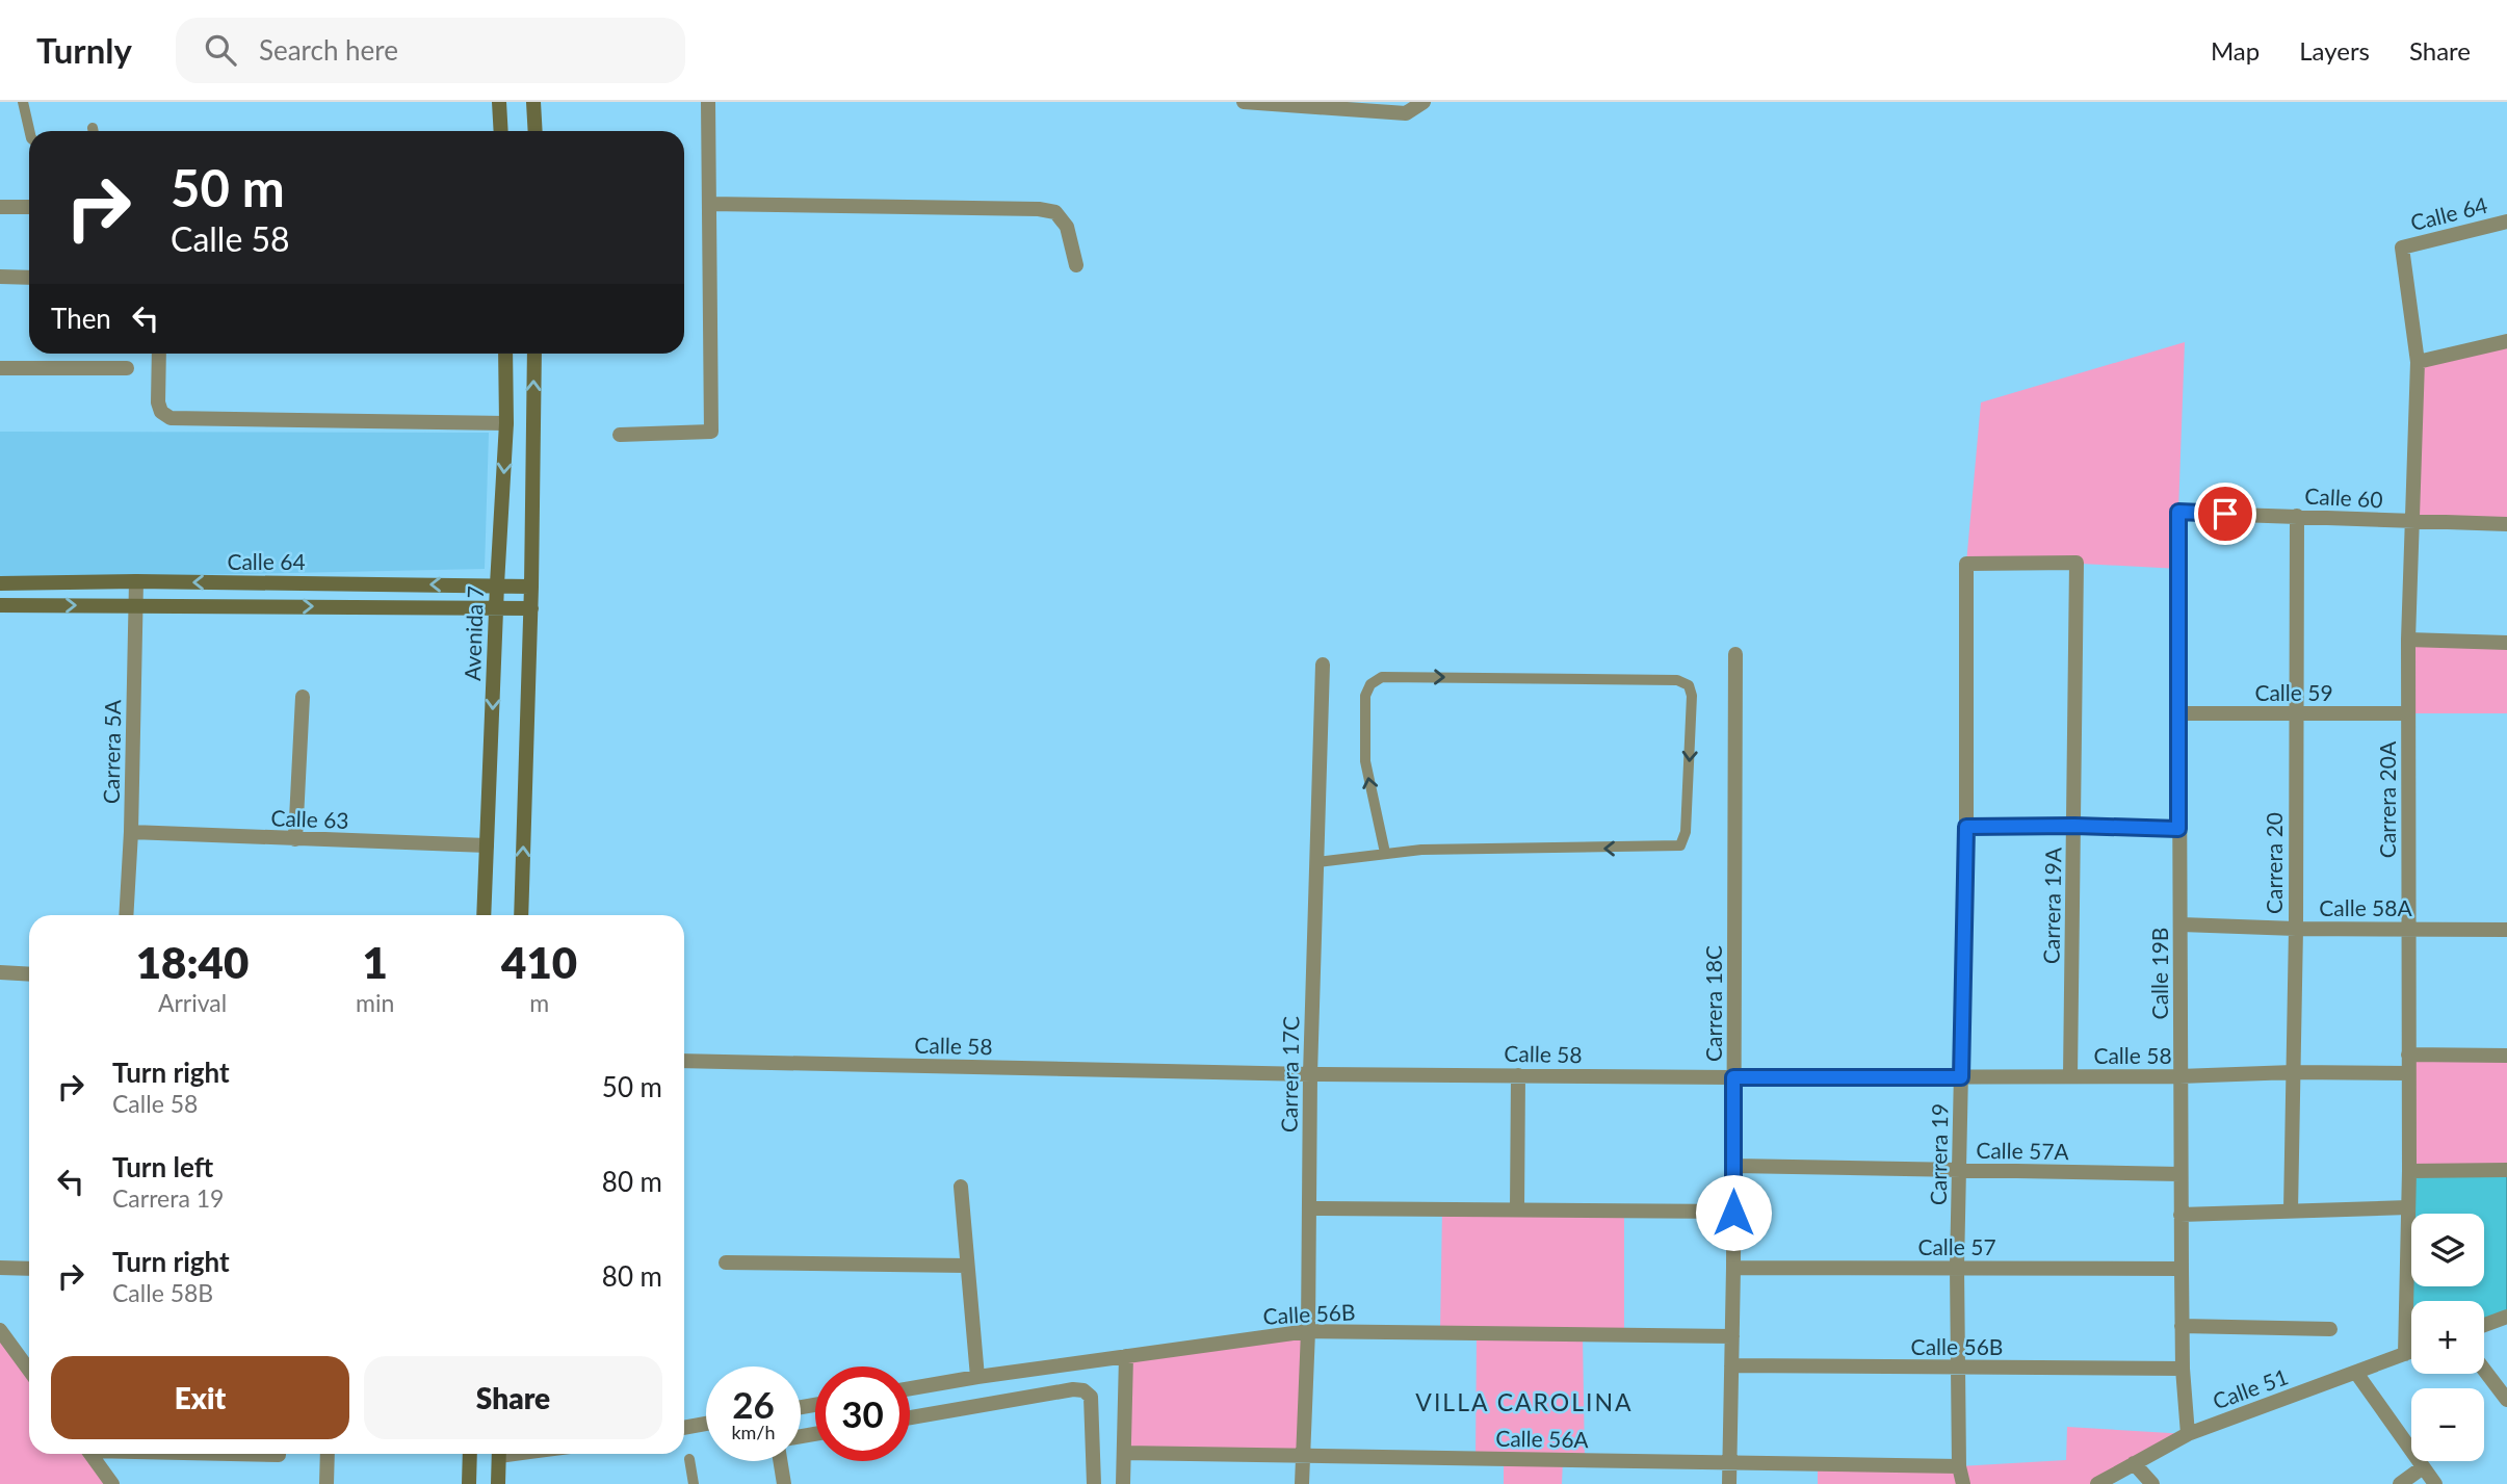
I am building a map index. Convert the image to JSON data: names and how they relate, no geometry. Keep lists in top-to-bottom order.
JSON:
{
  "streets": {
    "main road": ["Calle 64", "Avenida 7"],
    "street": [
      "Calle 60",
      "Calle 59",
      "Carrera 5A",
      "Carrera 20A",
      "Calle 63",
      "Carrera 20",
      "Carrera 19A",
      "Calle 58A",
      "Calle 19B",
      "Carrera 18C",
      "Calle 58",
      "Carrera 17C",
      "Calle 57A",
      "Carrera 19",
      "Calle 57",
      "Calle 56B",
      "Calle 51",
      "Calle 56A"
    ]
  },
  "crossings": [
    ["Calle 64", "Avenida 7"],
    ["Calle 64", "Carrera 5A"],
    ["Calle 64", "Carrera 20A"],
    ["Calle 60", "Carrera 20A"],
    ["Calle 60", "Carrera 20"],
    ["Calle 60", "Calle 19B"],
    ["Avenida 7", "Calle 63"],
    ["Calle 59", "Carrera 20A"],
    ["Calle 59", "Carrera 20"],
    ["Calle 59", "Calle 19B"],
    ["Carrera 5A", "Calle 63"],
    ["Carrera 20A", "Calle 58A"],
    ["Carrera 20A", "Calle 58"],
    ["Carrera 20A", "Calle 51"],
    ["Carrera 20", "Calle 58A"],
    ["Carrera 20", "Calle 58"],
    ["Carrera 19A", "Calle 58"],
    ["Carrera 19A", "Carrera 19"],
    ["Calle 58A", "Calle 19B"],
    ["Calle 19B", "Calle 58"],
    ["Calle 19B", "Calle 57A"],
    ["Calle 19B", "Calle 57"],
    ["Calle 19B", "Calle 56B"],
    ["Calle 19B", "Calle 51"],
    ["Carrera 18C", "Calle 58"],
    ["Carrera 18C", "Calle 57A"],
    ["Carrera 18C", "Calle 57"],
    ["Carrera 18C", "Calle 56B"],
    ["Carrera 18C", "Calle 56A"],
    ["Calle 58", "Carrera 17C"],
    ["Calle 58", "Carrera 19"],
    ["Carrera 17C", "Calle 56B"],
    ["Carrera 17C", "Calle 56A"],
    ["Calle 57A", "Carrera 19"],
    ["Carrera 19", "Calle 57"],
    ["Carrera 19", "Calle 56B"],
    ["Carrera 19", "Calle 56A"]
  ],
  "districts": ["VILLA CAROLINA"],
  "page": {
    "header": "Turnly",
    "search": "Search here",
    "nav": ["Map", "Layers", "Share"],
    "turn": ["50 m", "Calle 58"],
    "then": "Then",
    "eta": [
      "18:40",
      "Arrival",
      "1",
      "min",
      "410",
      "m"
    ],
    "list": [
      {
        "name": "Turn right",
        "note": "Calle 58",
        "value": "50 m"
      },
      {
        "name": "Turn left",
        "note": "Carrera 19",
        "value": "80 m"
      },
      {
        "name": "Turn right",
        "note": "Calle 58B",
        "value": "80 m"
      }
    ],
    "map_buttons": ["+", "−"],
    "buttons": ["Exit", "Share"],
    "speed": "26 km/h",
    "limit": "30"
  }
}
